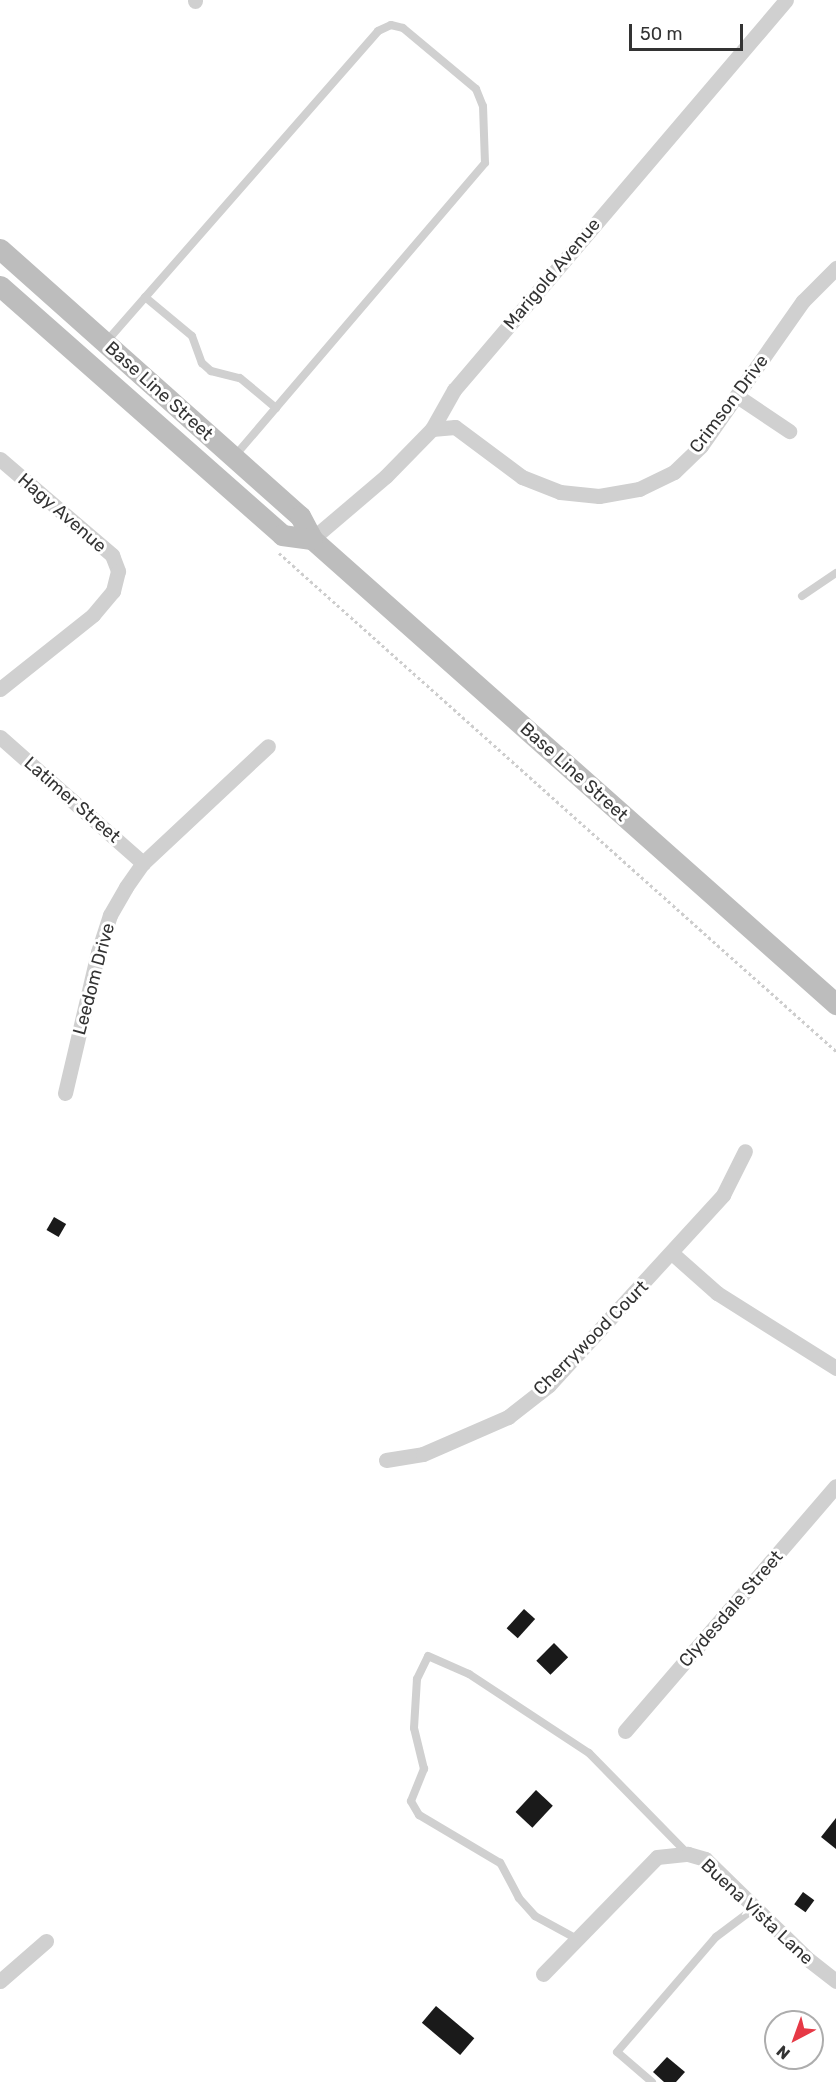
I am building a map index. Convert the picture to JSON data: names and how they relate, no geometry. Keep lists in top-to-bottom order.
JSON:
{
  "streets": {
    "main road": ["Base Line Street"],
    "street": [
      "Marigold Avenue",
      "Crimson Drive",
      "Hagy Avenue",
      "Latimer Street",
      "Leedom Drive",
      "Cherrywood Court",
      "Clydesdale Street",
      "Buena Vista Lane"
    ]
  },
  "crossings": [
    ["Marigold Avenue", "Base Line Street"],
    ["Marigold Avenue", "Crimson Drive"],
    ["Latimer Street", "Leedom Drive"]
  ],
  "scale_bar": "50 m",
  "north": "bottom left"
}
